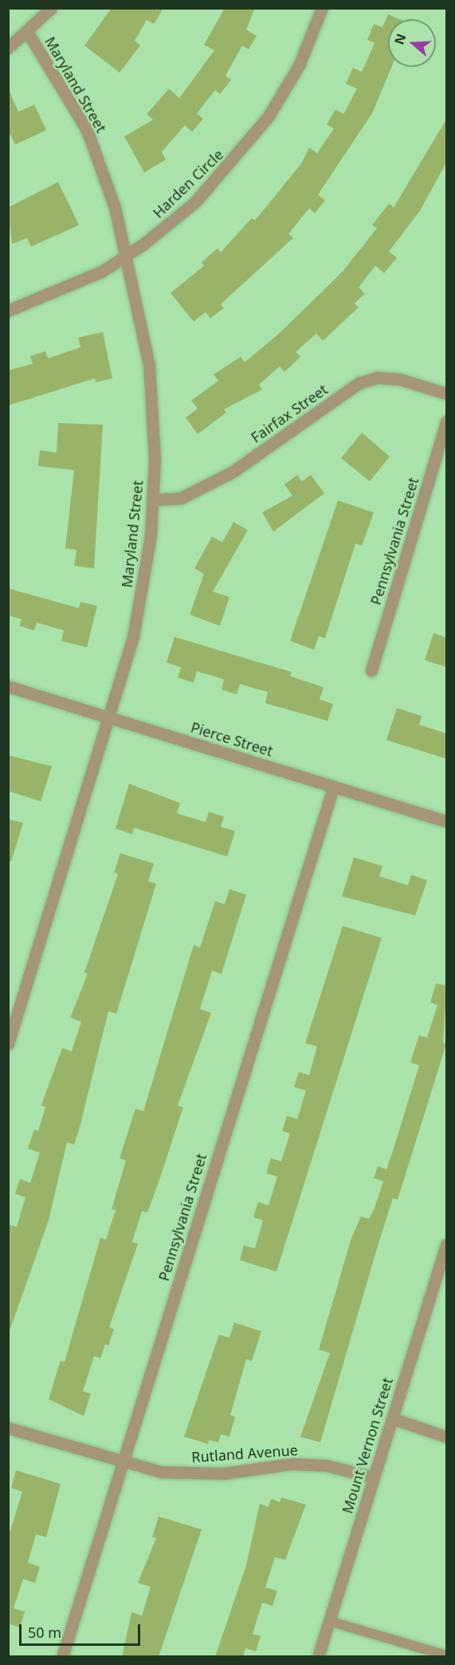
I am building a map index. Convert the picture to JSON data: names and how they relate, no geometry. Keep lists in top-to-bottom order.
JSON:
{
  "streets": {
    "street": [
      "Maryland Street",
      "Harden Circle",
      "Fairfax Street",
      "Pennsylvania Street",
      "Pierce Street",
      "Mount Vernon Street",
      "Rutland Avenue"
    ]
  },
  "crossings": [
    ["Maryland Street", "Harden Circle"],
    ["Maryland Street", "Fairfax Street"],
    ["Maryland Street", "Pierce Street"],
    ["Pennsylvania Street", "Pierce Street"],
    ["Pennsylvania Street", "Rutland Avenue"],
    ["Mount Vernon Street", "Rutland Avenue"]
  ],
  "scale_bar": "50 m",
  "north": "left"
}
